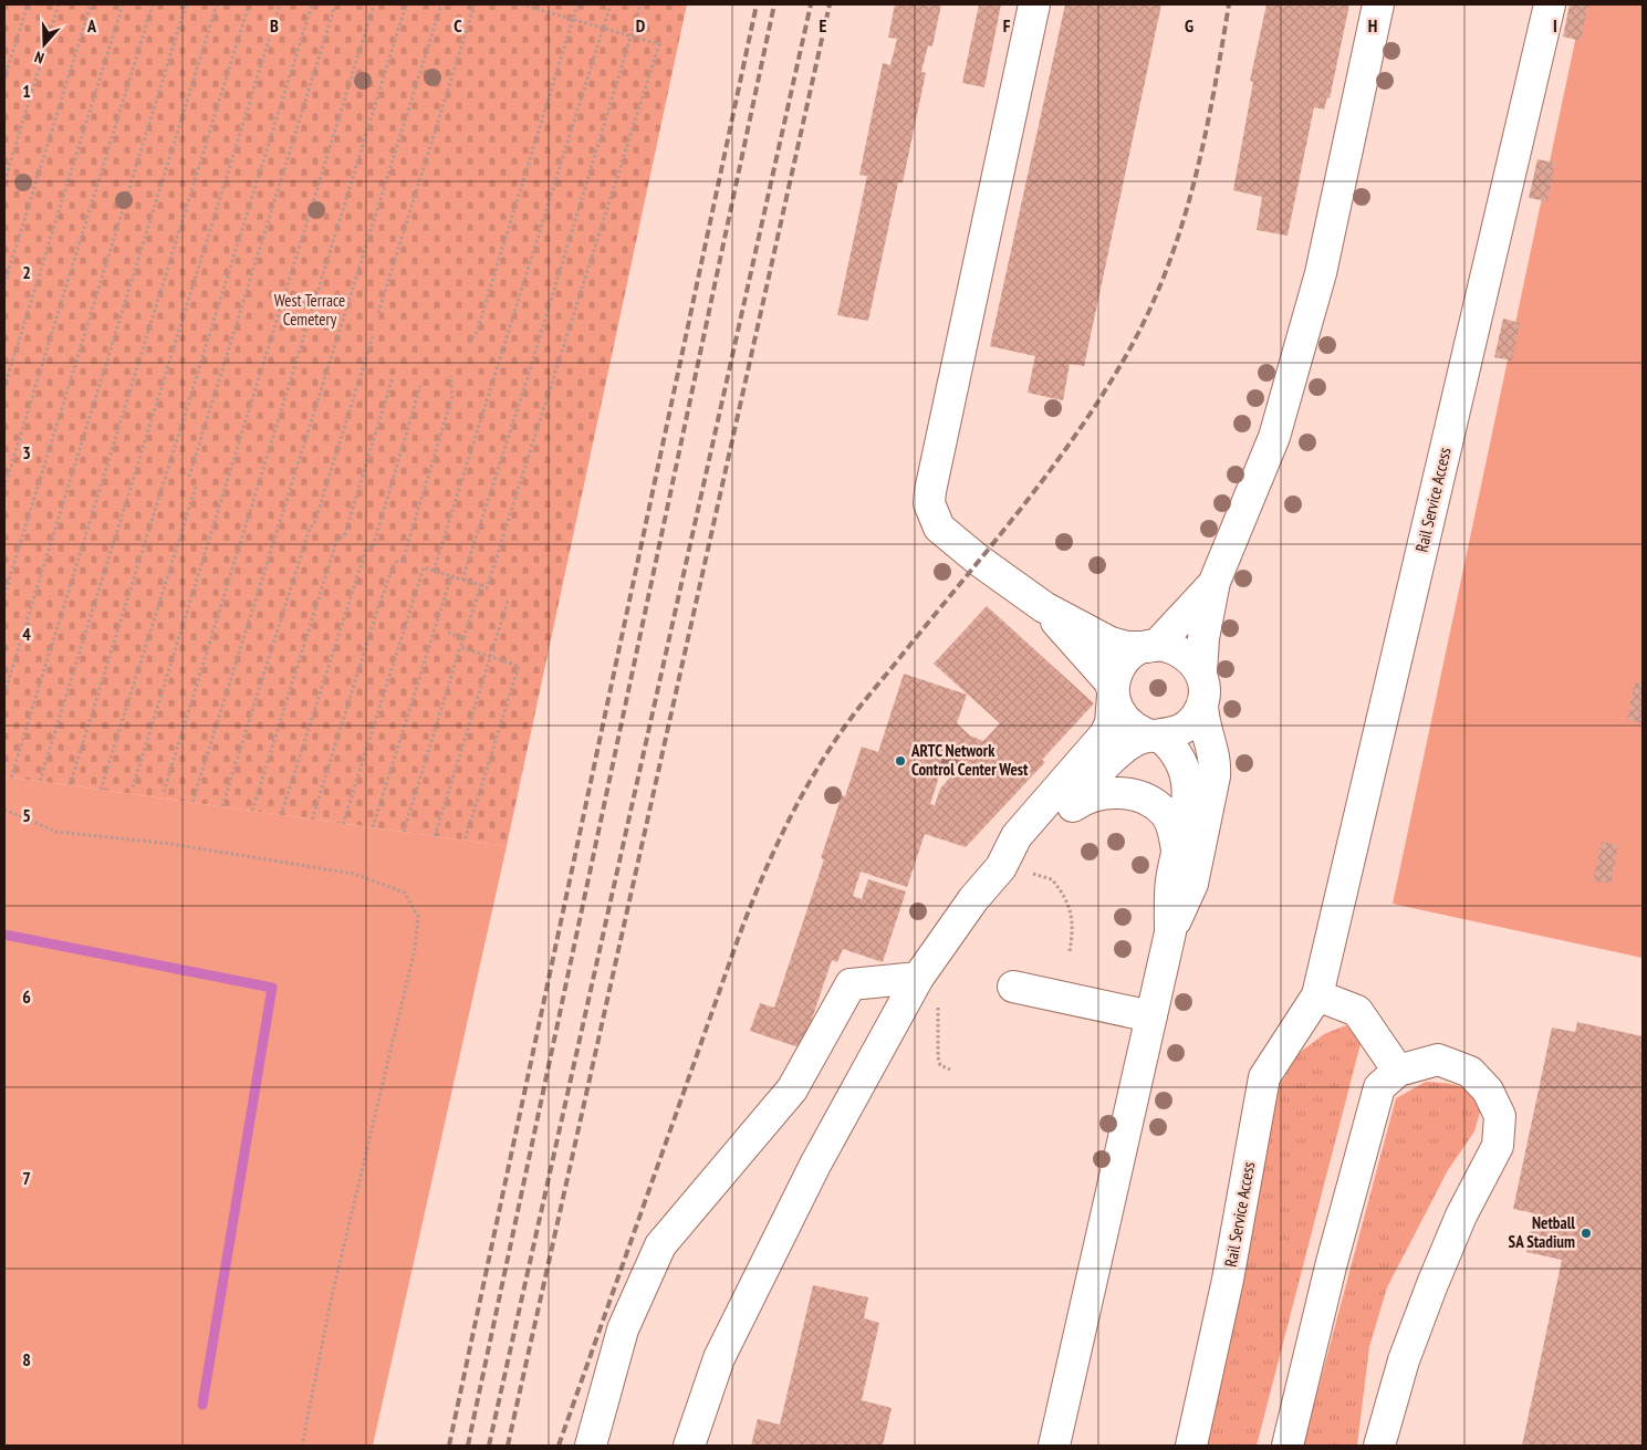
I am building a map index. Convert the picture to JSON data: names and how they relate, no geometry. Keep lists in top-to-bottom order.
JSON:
{
  "streets": {
    "street": ["Rail Service Access"]
  },
  "parks": ["West Terrace Cemetery"],
  "places": ["ARTC Network Control Center West", "Netball SA Stadium"],
  "north": "bottom",
  "grid": {
    "columns": [
      "A",
      "B",
      "C",
      "D",
      "E",
      "F",
      "G",
      "H",
      "I"
    ],
    "rows": [
      "1",
      "2",
      "3",
      "4",
      "5",
      "6",
      "7",
      "8"
    ]
  }
}
